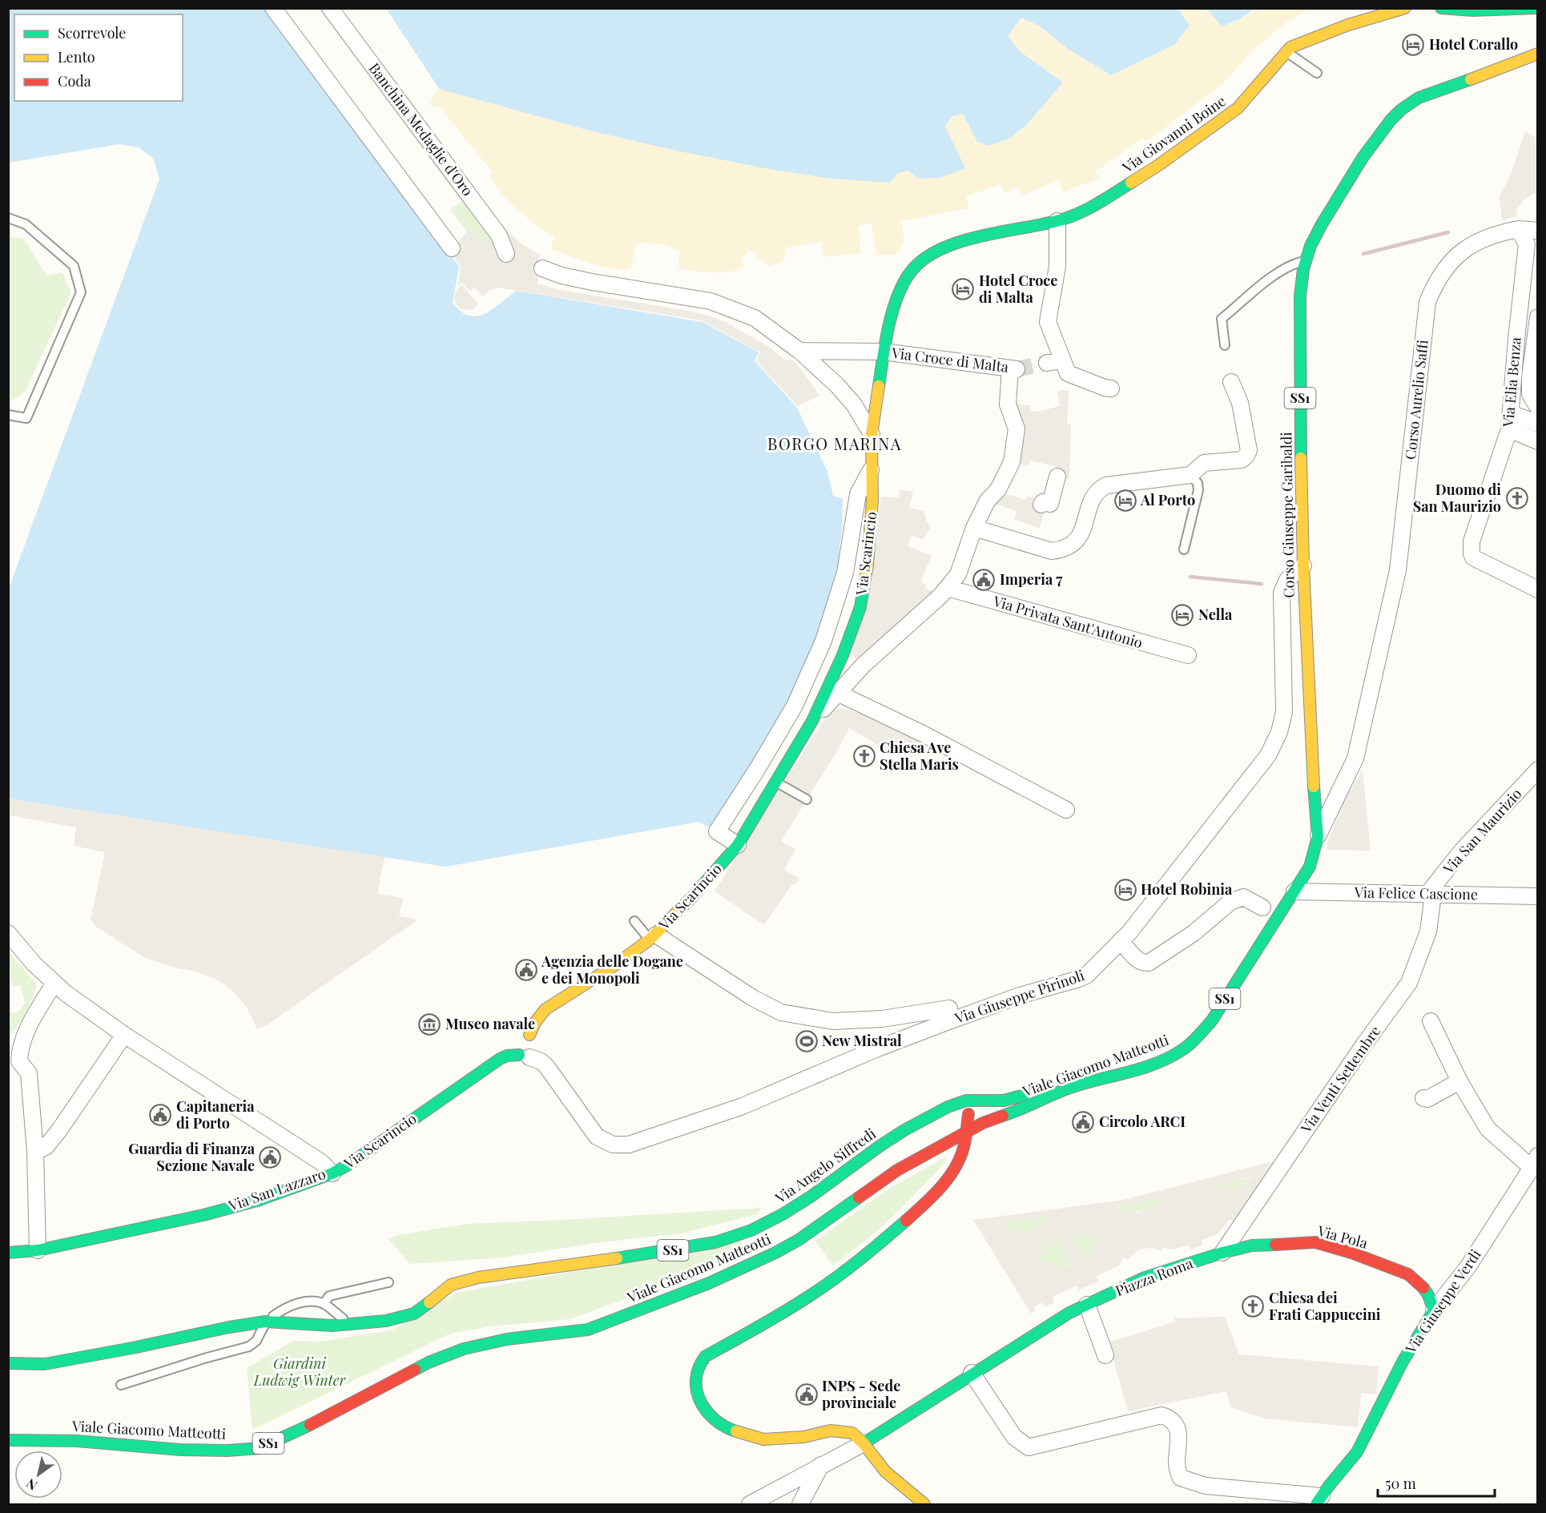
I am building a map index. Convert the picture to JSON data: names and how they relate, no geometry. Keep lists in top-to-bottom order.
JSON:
{
  "streets": {
    "street": [
      "Banchina Medaglie d'Oro",
      "Via Giovanni Boine",
      "Via Croce di Malta",
      "Via Elia Benza",
      "SS1",
      "Corso Aurelio Saffi",
      "Corso Giuseppe Garibaldi",
      "Via Scarincio",
      "Via Privata Sant'Antonio",
      "Via San Maurizio",
      "Via Felice Cascione",
      "Via Giuseppe Pirinoli",
      "Viale Giacomo Matteotti",
      "Via Venti Settembre",
      "Via Angelo Siffredi",
      "Via San Lazzaro",
      "Via Pola",
      "Piazza Roma",
      "Via Giuseppe Verdi"
    ]
  },
  "crossings": [
    ["Via Giovanni Boine", "Via Scarincio"],
    ["Via Croce di Malta", "Via Scarincio"],
    ["Via Elia Benza", "Corso Aurelio Saffi"],
    ["SS1", "Via Angelo Siffredi"],
    ["Corso Aurelio Saffi", "Corso Giuseppe Garibaldi"],
    ["Corso Aurelio Saffi", "Viale Giacomo Matteotti"],
    ["Corso Giuseppe Garibaldi", "Via Giuseppe Pirinoli"],
    ["Corso Giuseppe Garibaldi", "Viale Giacomo Matteotti"],
    ["Via Scarincio", "Via Privata Sant'Antonio"],
    ["Via Scarincio", "Via Giuseppe Pirinoli"],
    ["Via Scarincio", "Via San Lazzaro"],
    ["Via San Maurizio", "Via Felice Cascione"],
    ["Via San Maurizio", "Via Venti Settembre"],
    ["Via Felice Cascione", "Viale Giacomo Matteotti"],
    ["Via Felice Cascione", "Via Venti Settembre"],
    ["Viale Giacomo Matteotti", "Via Angelo Siffredi"],
    ["Via Venti Settembre", "Via Pola"],
    ["Via Venti Settembre", "Piazza Roma"],
    ["Via Pola", "Piazza Roma"],
    ["Via Pola", "Via Giuseppe Verdi"],
    ["Piazza Roma", "Via Giuseppe Verdi"]
  ],
  "districts": ["BORGO MARINA"],
  "parks": ["Giardini Ludwig Winter"],
  "places": {
    "hotel": [
      "Hotel Corallo",
      "Hotel Croce di Malta",
      "Al Porto",
      "Nella",
      "Hotel Robinia"
    ],
    "church": ["Duomo di San Maurizio", "Chiesa Ave Stella Maris", "Chiesa dei Frati Cappuccini"],
    "public building": [
      "Imperia 7",
      "Agenzia delle Dogane e dei Monopoli",
      "Capitaneria di Porto",
      "Circolo ARCI",
      "Guardia di Finanza Sezione Navale",
      "INPS - Sede provinciale"
    ],
    "museum": ["Museo navale"],
    "sports": ["New Mistral"]
  },
  "legend": ["Scorrevole", "Lento", "Coda"],
  "scale_bar": "50 m",
  "north": "bottom left"
}
